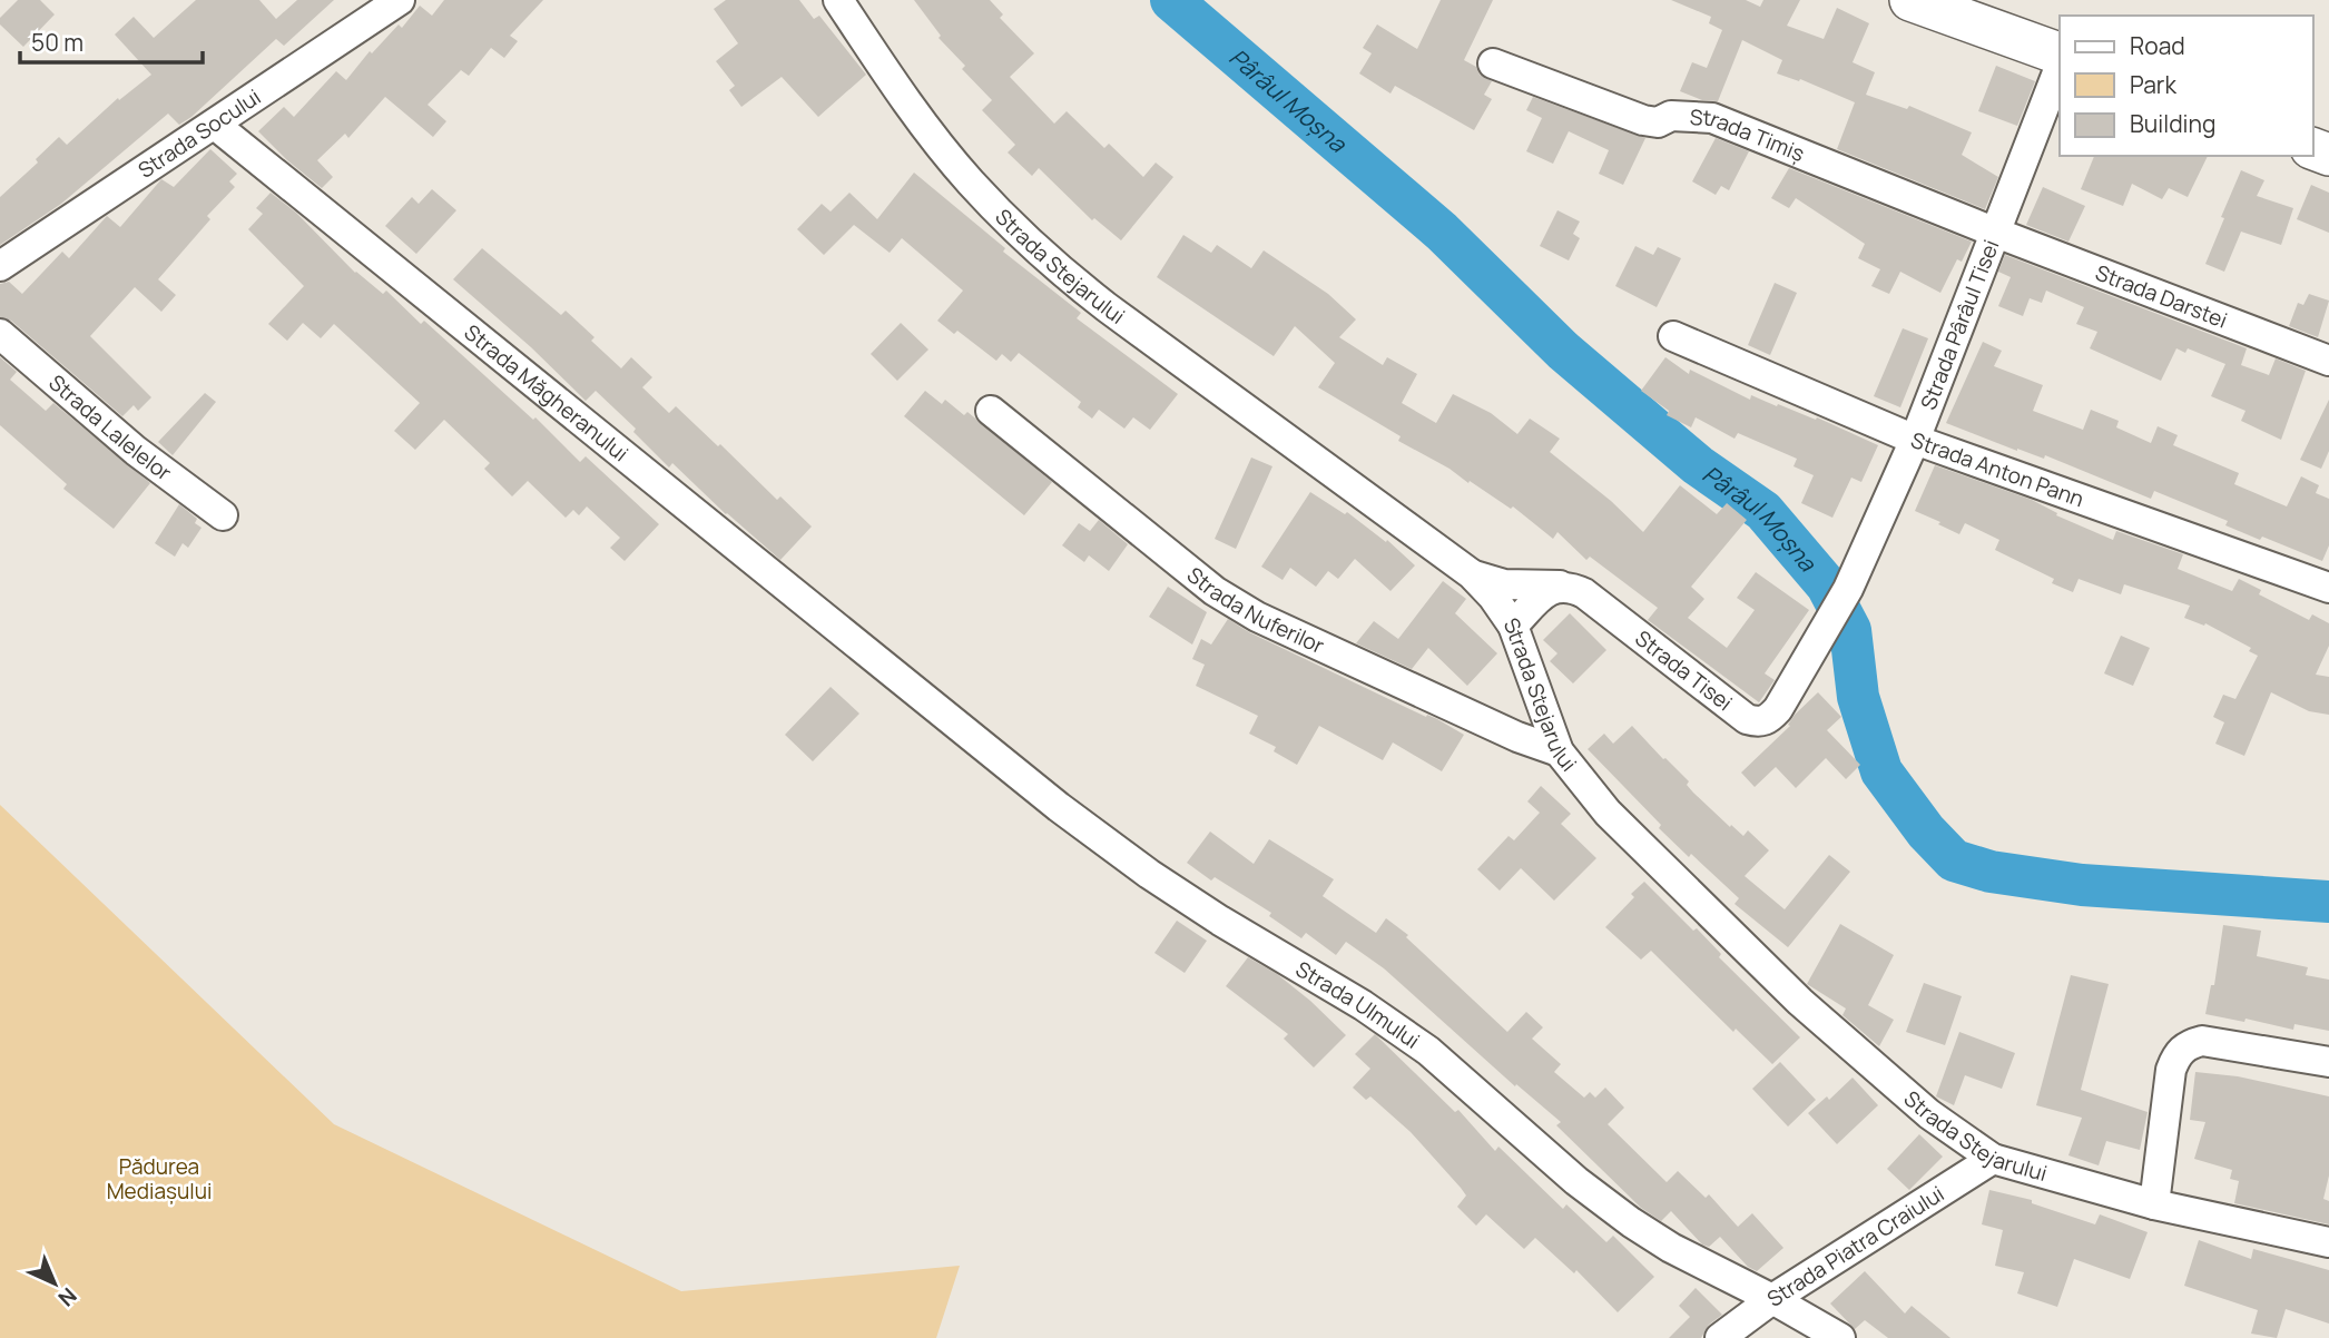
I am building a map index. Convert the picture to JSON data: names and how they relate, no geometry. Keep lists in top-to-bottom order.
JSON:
{
  "streets": {
    "street": [
      "Strada Socului",
      "Strada Timiș",
      "Strada Stejarului",
      "Strada Darstei",
      "Strada Pârâul Tisei",
      "Strada Măgheranului",
      "Strada Lalelelor",
      "Strada Anton Pann",
      "Strada Nuferilor",
      "Strada Tisei",
      "Strada Ulmului",
      "Strada Piatra Craiului"
    ]
  },
  "crossings": [
    ["Strada Socului", "Strada Măgheranului"],
    ["Strada Timiș", "Strada Darstei"],
    ["Strada Timiș", "Strada Pârâul Tisei"],
    ["Strada Stejarului", "Strada Nuferilor"],
    ["Strada Stejarului", "Strada Piatra Craiului"],
    ["Strada Darstei", "Strada Pârâul Tisei"],
    ["Strada Pârâul Tisei", "Strada Anton Pann"],
    ["Strada Pârâul Tisei", "Strada Tisei"],
    ["Strada Măgheranului", "Strada Ulmului"],
    ["Strada Ulmului", "Strada Piatra Craiului"]
  ],
  "water": ["Pârâul Moșna"],
  "parks": ["Pădurea Mediașului"],
  "legend": ["Road", "Park", "Building"],
  "scale_bar": "50 m",
  "north": "bottom right"
}
